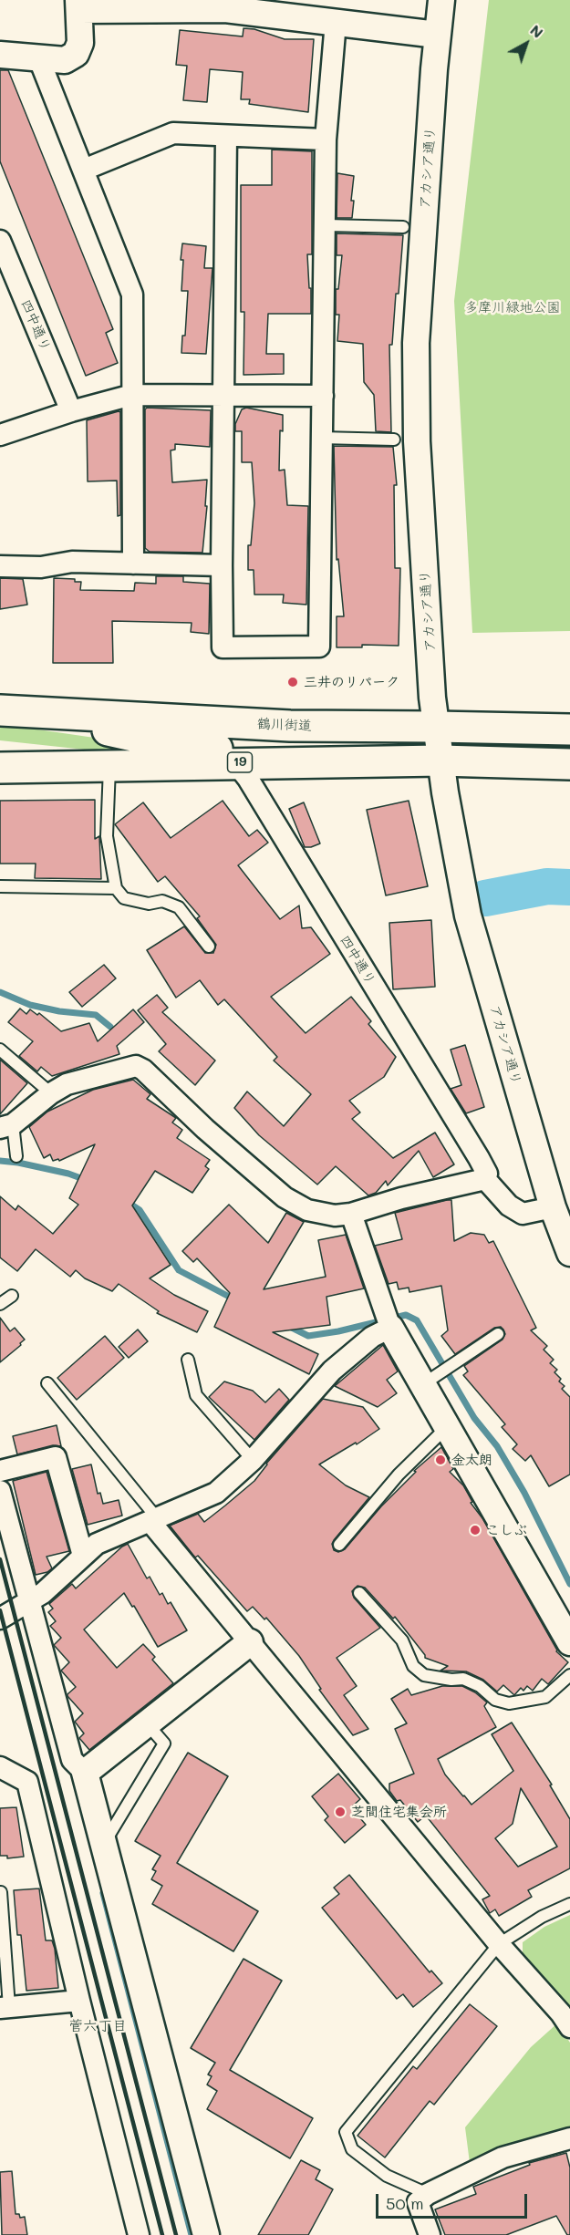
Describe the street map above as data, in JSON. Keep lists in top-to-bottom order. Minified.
{"streets":{"main road":["鶴川街道","19"],"street":["アカシア通り","四中通り"]},"crossings":[["アカシア通り","鶴川街道"],["アカシア通り","19"],["四中通り","19"],["鶴川街道","19"]],"districts":["菅六丁目"],"parks":["多摩川緑地公園"],"places":["三井のリパーク","金太朗","こしぶ","芝間住宅集会所"],"scale_bar":"50 m","north":"top right"}
